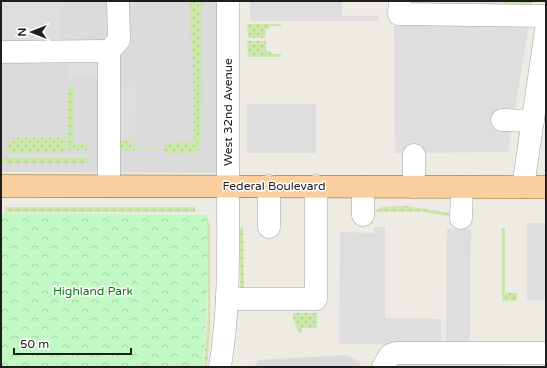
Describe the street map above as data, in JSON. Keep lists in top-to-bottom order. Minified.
{"streets":{"main road":["Federal Boulevard"],"street":["West 32nd Avenue"]},"crossings":[["West 32nd Avenue","Federal Boulevard"]],"parks":["Highland Park"],"scale_bar":"50 m","north":"left"}
